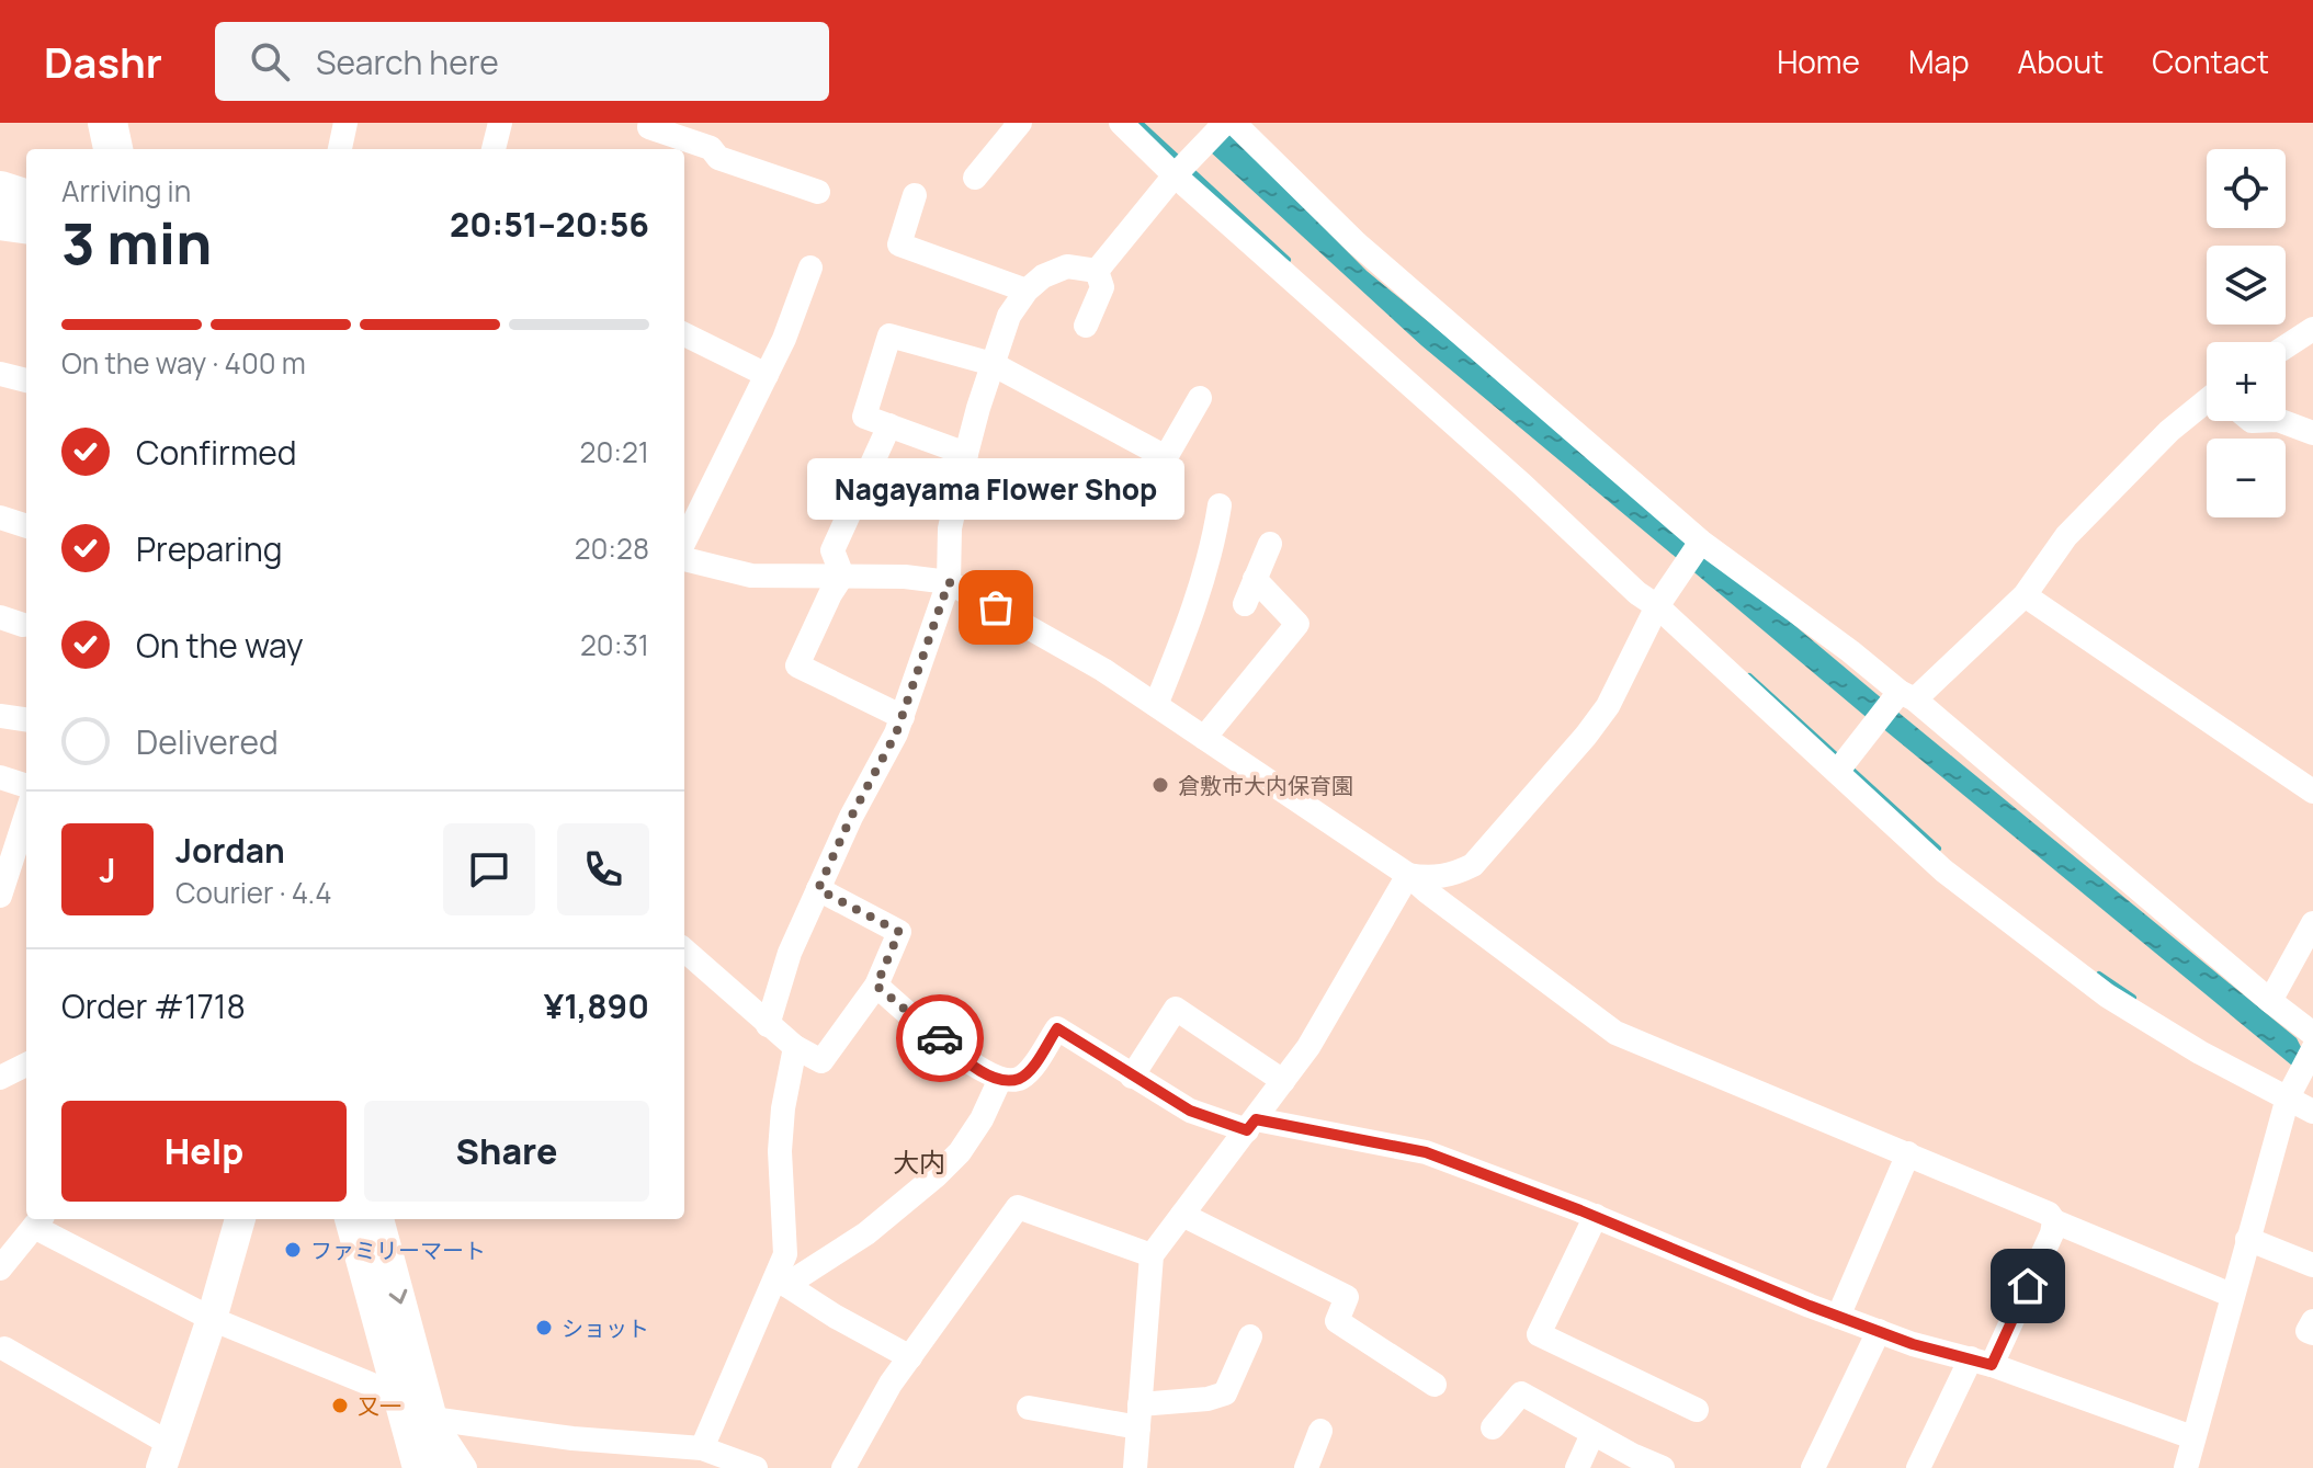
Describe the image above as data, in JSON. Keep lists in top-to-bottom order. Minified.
{"districts":["大内"],"places":["Nagayama Flower Shop","倉敷市大内保育園","ファミリーマート","ショット","又一"],"page":{"header":"Dashr","search":"Search here","nav":["Home","Map","About","Contact"],"map_buttons":["+","−"],"heading":["3 min","Arriving in","20:51–20:56"],"panel":["Jordan","Courier · 4.4","Order #1718","¥1,890"],"bar":"On the way · 400 m","list":[["Confirmed","20:21"],["Preparing","20:28"],["On the way","20:31"],"Delivered"],"bubble":"Nagayama Flower Shop","round":"J","buttons":["Help","Share"]}}
